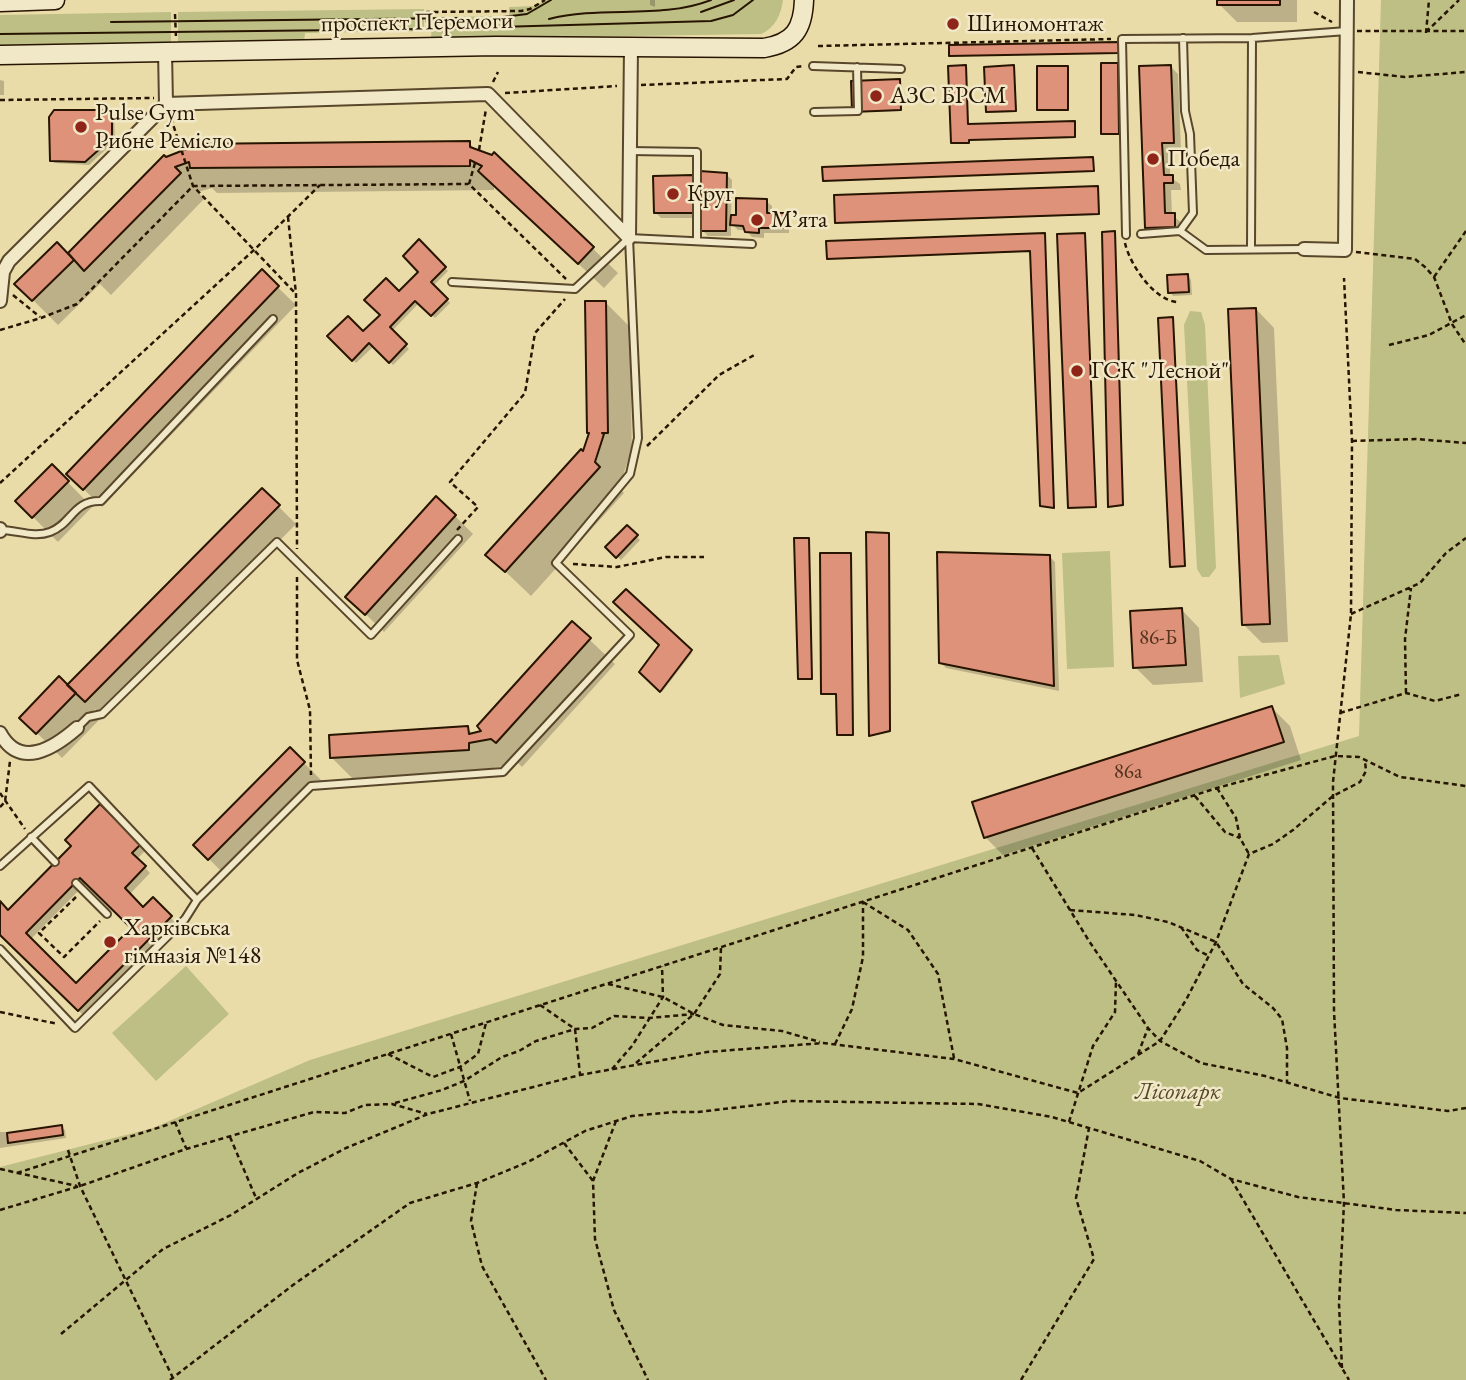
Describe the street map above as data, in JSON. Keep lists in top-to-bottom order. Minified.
{"streets":{"main road":["проспект Перемоги"]},"parks":["Лісопарк"],"places":["Шиномонтаж","АЗС БРСМ","Pulse Gym Рибне Ремісло","Победа","Круг","Мʼята","ГСК \"Лесной\"","Харківська гімназія №148"],"house_numbers":["86-Б","86а"]}
